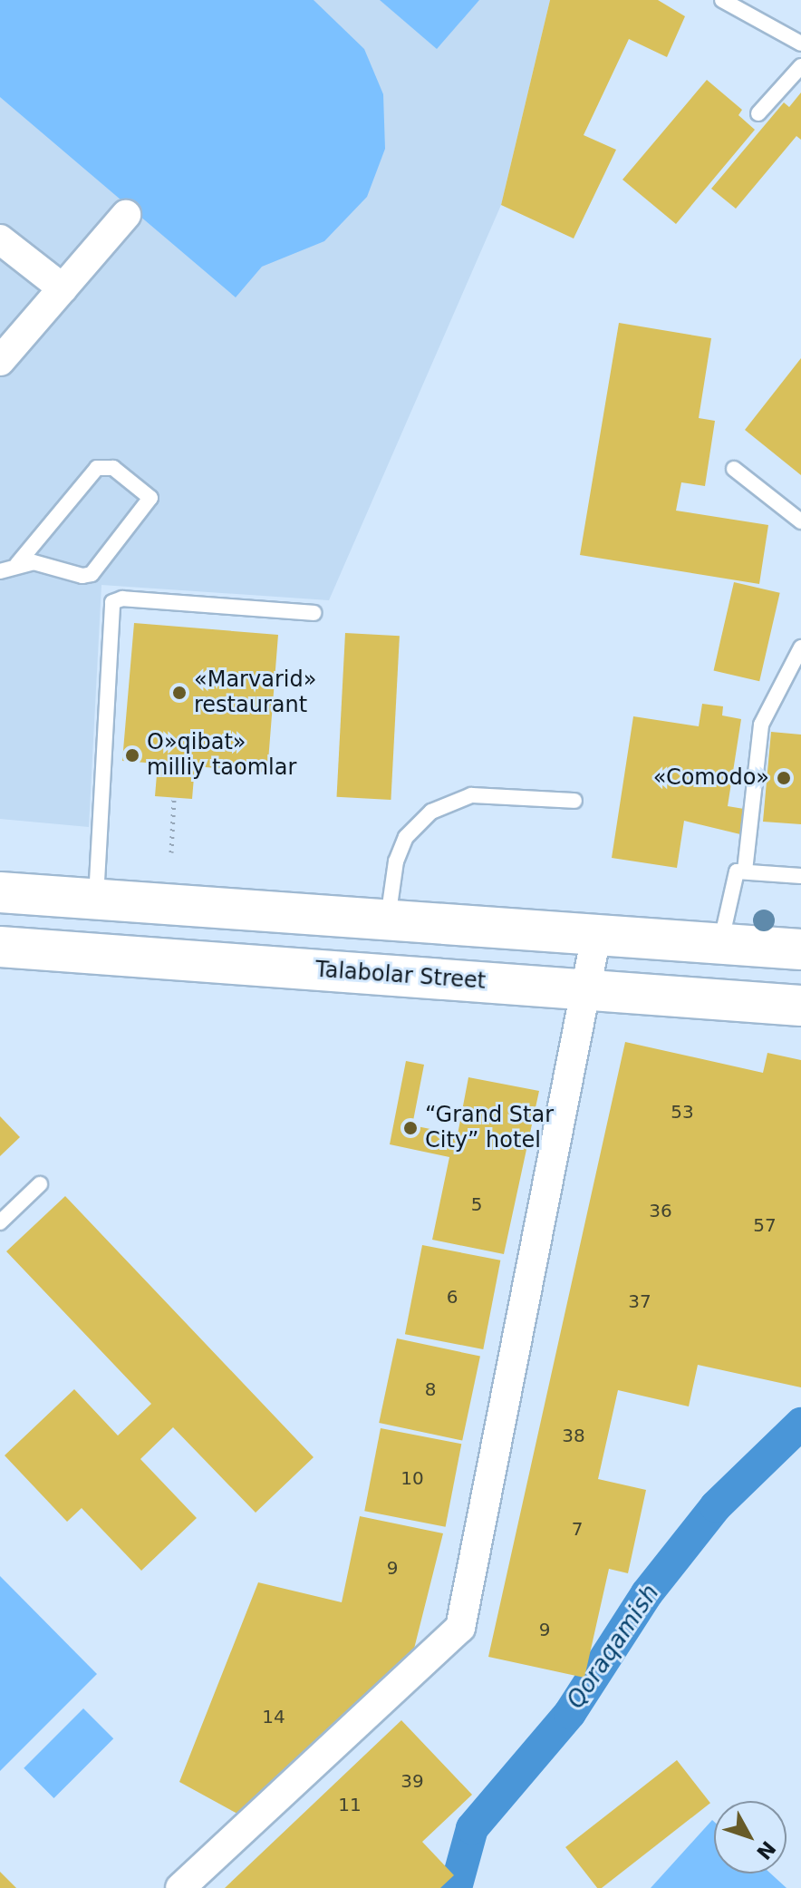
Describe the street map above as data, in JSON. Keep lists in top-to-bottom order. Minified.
{"streets":{"main road":["Talabolar Street"]},"water":["Qoraqamish"],"places":["«Marvarid» restaurant","O»qibat» milliy taomlar","«Comodo»","“Grand Star City” hotel"],"house_numbers":["53","5","36","57","6","37","8","38","10","7","9","9","14","39","11"],"north":"bottom right"}
